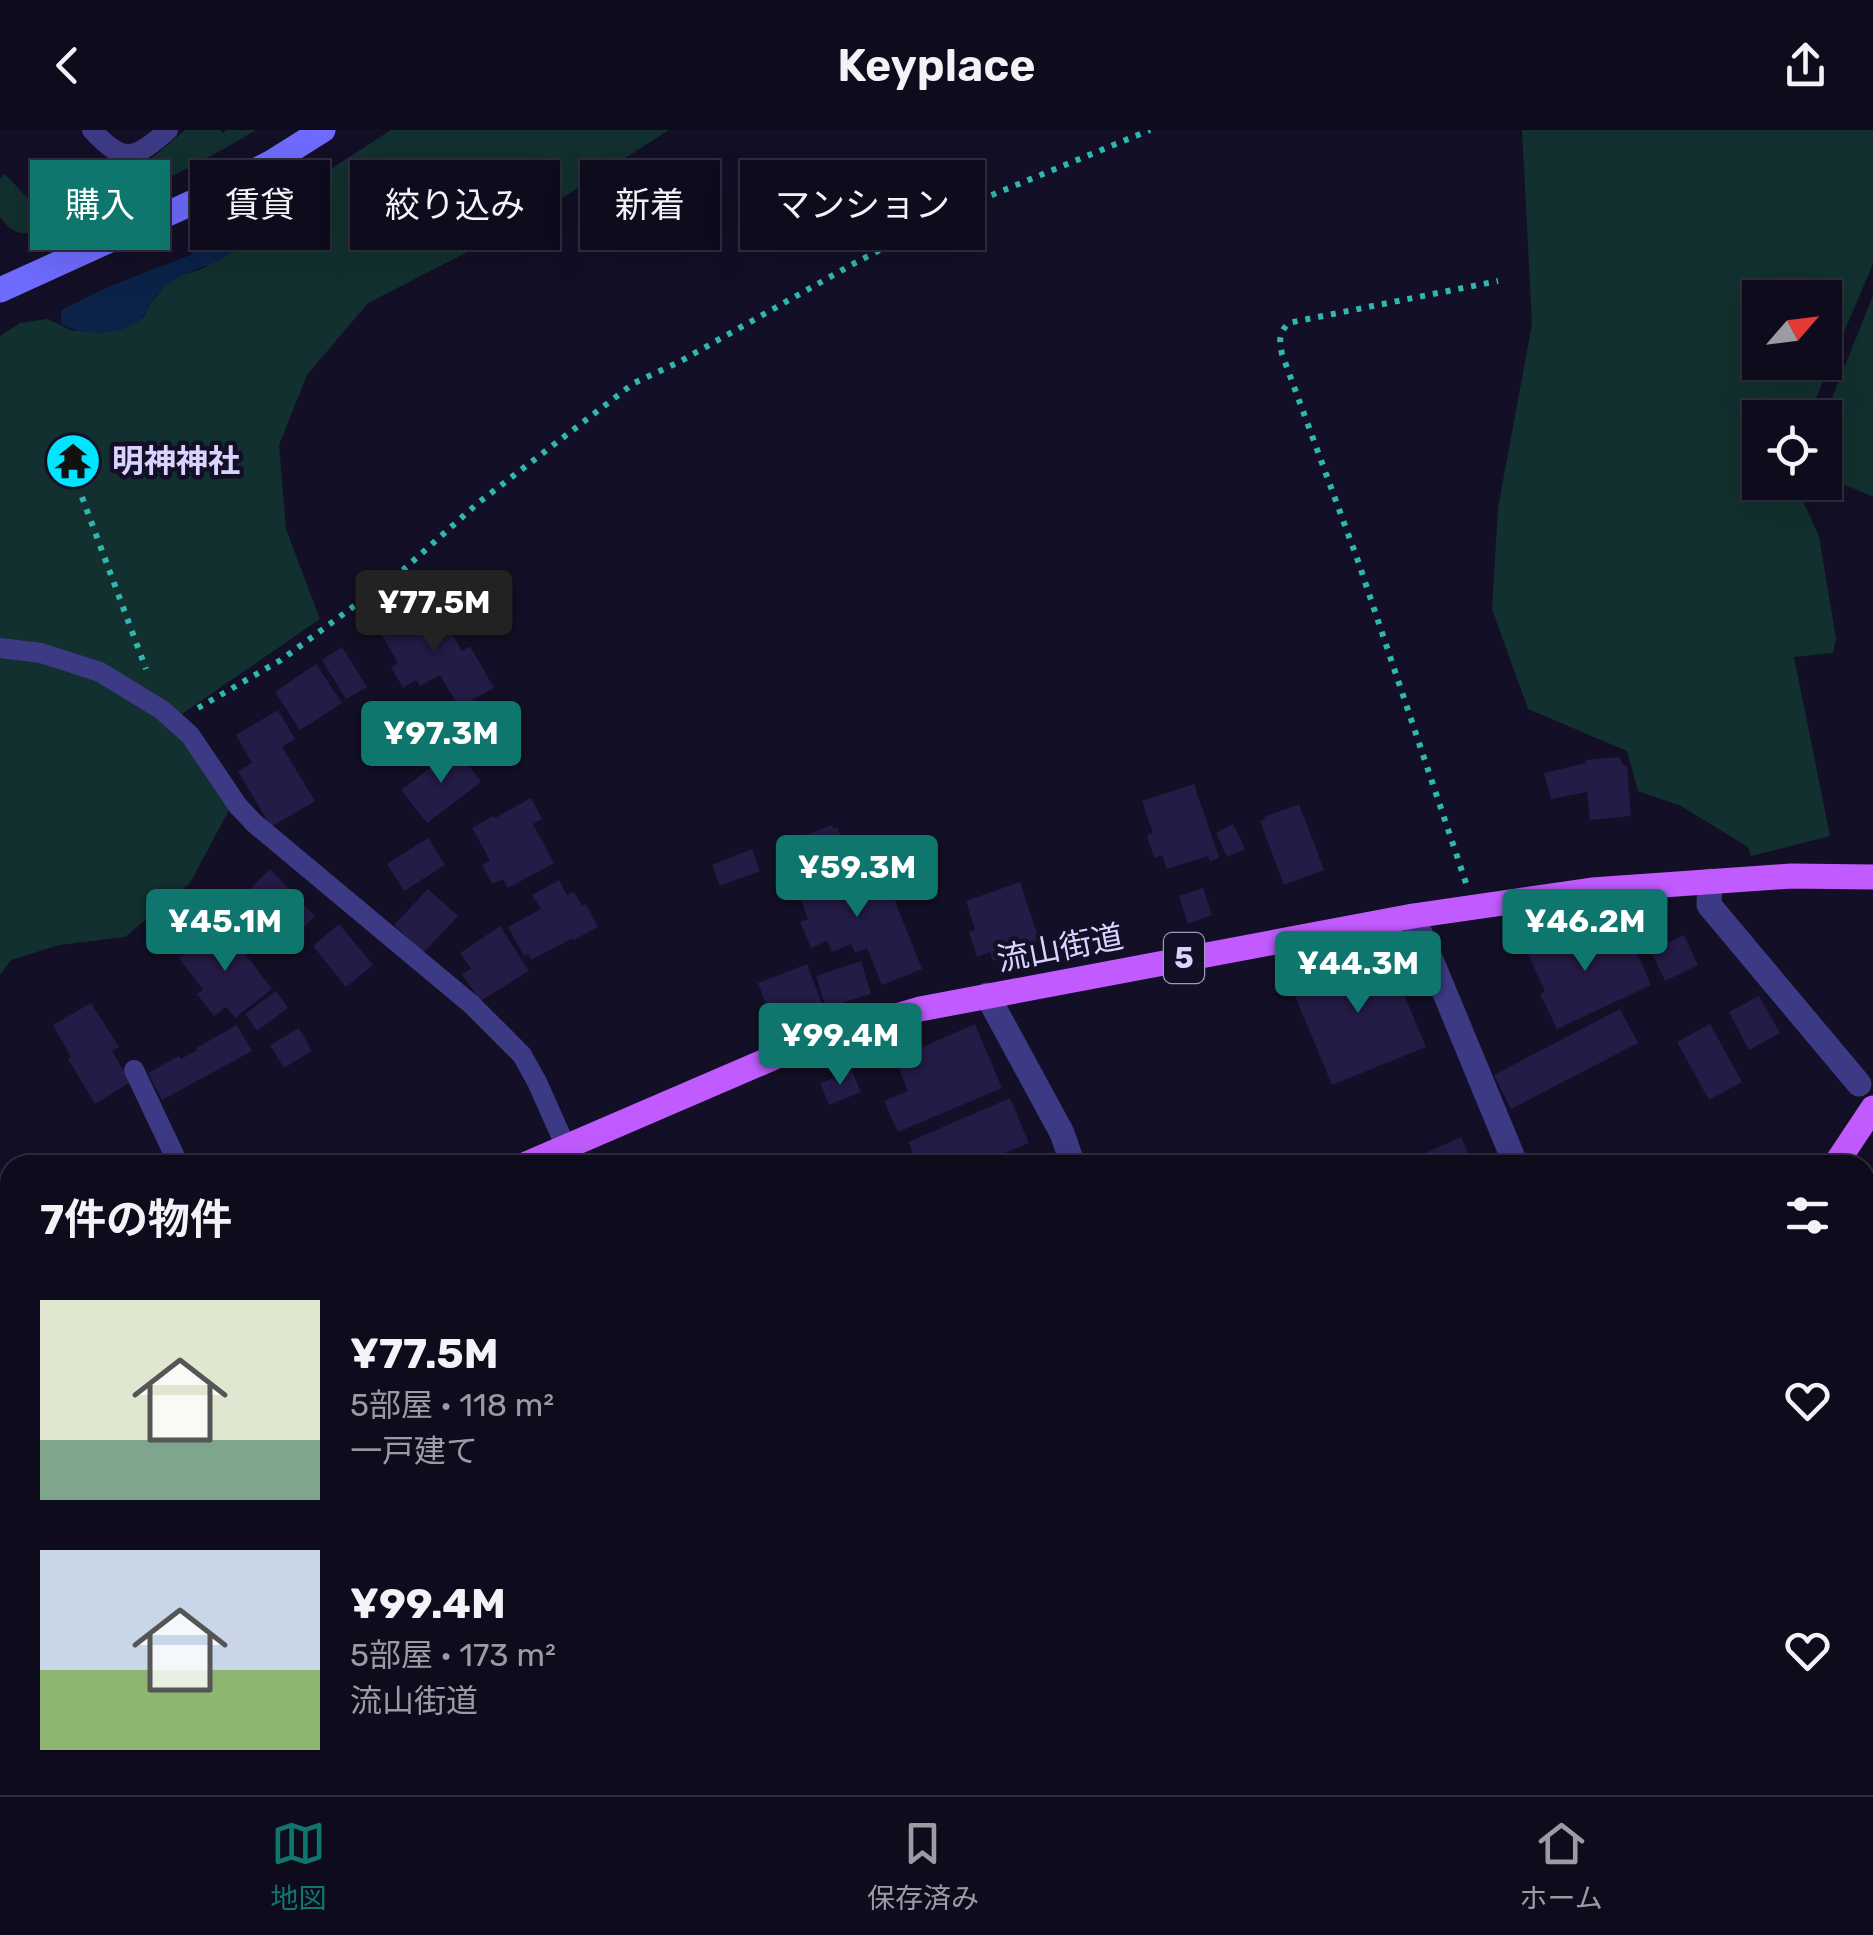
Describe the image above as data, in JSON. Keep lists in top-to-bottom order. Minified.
{"streets":{"main road":["流山街道","5"]},"places":{"temple":["明神神社"]},"north":"top right","page":{"header":"Keyplace","chip":["購入","賃貸","絞り込み","新着","マンション"],"price":["¥77.5M","¥97.3M","¥59.3M","¥45.1M","¥46.2M","¥44.3M","¥99.4M"],"heading":"7件の物件","list":[{"name":"¥77.5M","note":"5部屋 · 118 m² · 一戸建て"},{"name":"¥99.4M","note":"5部屋 · 173 m² · 流山街道"}],"tabs":["地図","保存済み","ホーム"]}}
